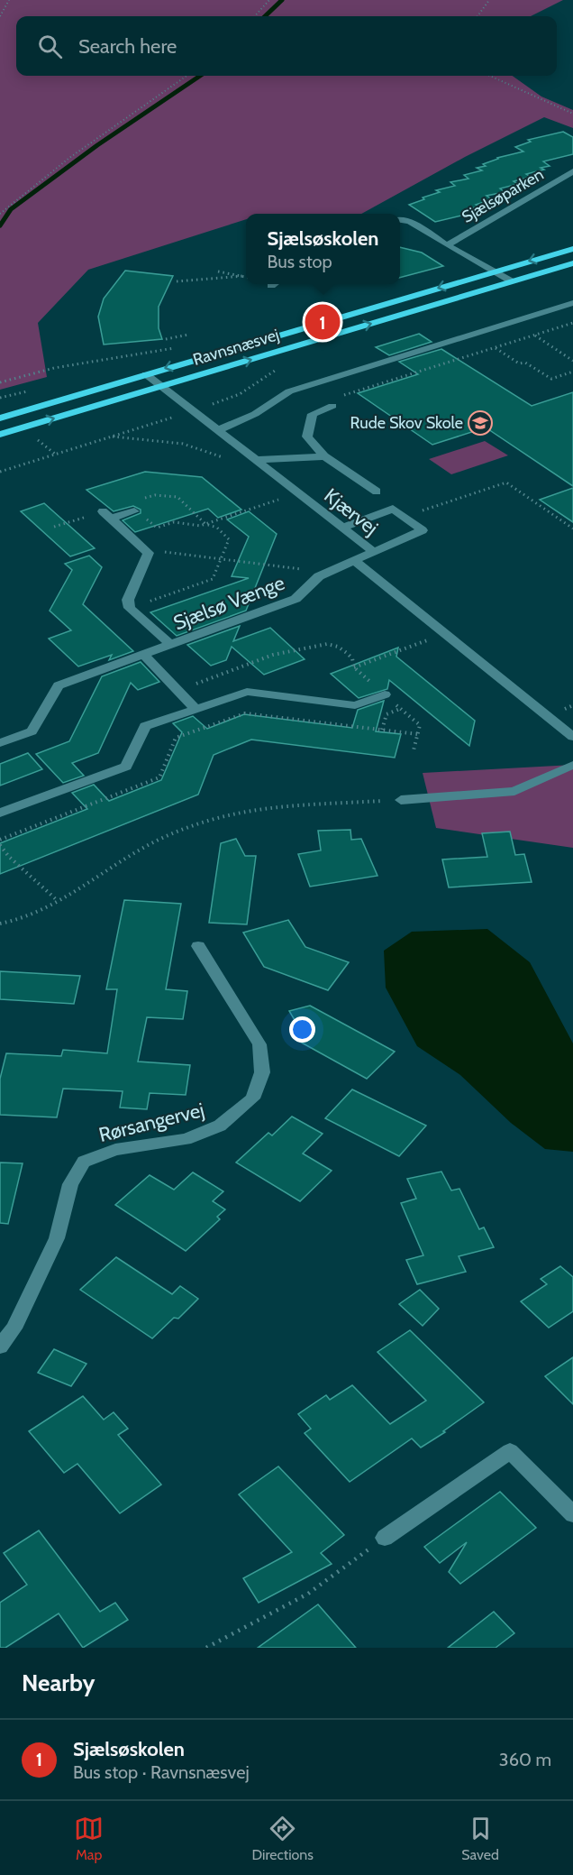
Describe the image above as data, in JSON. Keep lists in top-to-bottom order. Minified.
{"streets":{"main road":["Ravnsnæsvej"],"street":["Sjælsøparken","Kjærvej","Sjælsø Vænge","Rørsangervej"]},"crossings":[["Ravnsnæsvej","Kjærvej"],["Kjærvej","Sjælsø Vænge"]],"places":{"school or university":["Rude Skov Skole"]},"page":{"search":"Search here","popup":["Sjælsøskolen","Bus stop"],"pins":"1","heading":"Nearby","list":[{"mark":"1","name":"Sjælsøskolen","note":"Bus stop · Ravnsnæsvej","value":"360 m"}],"nav":["Map","Directions","Saved"]}}
